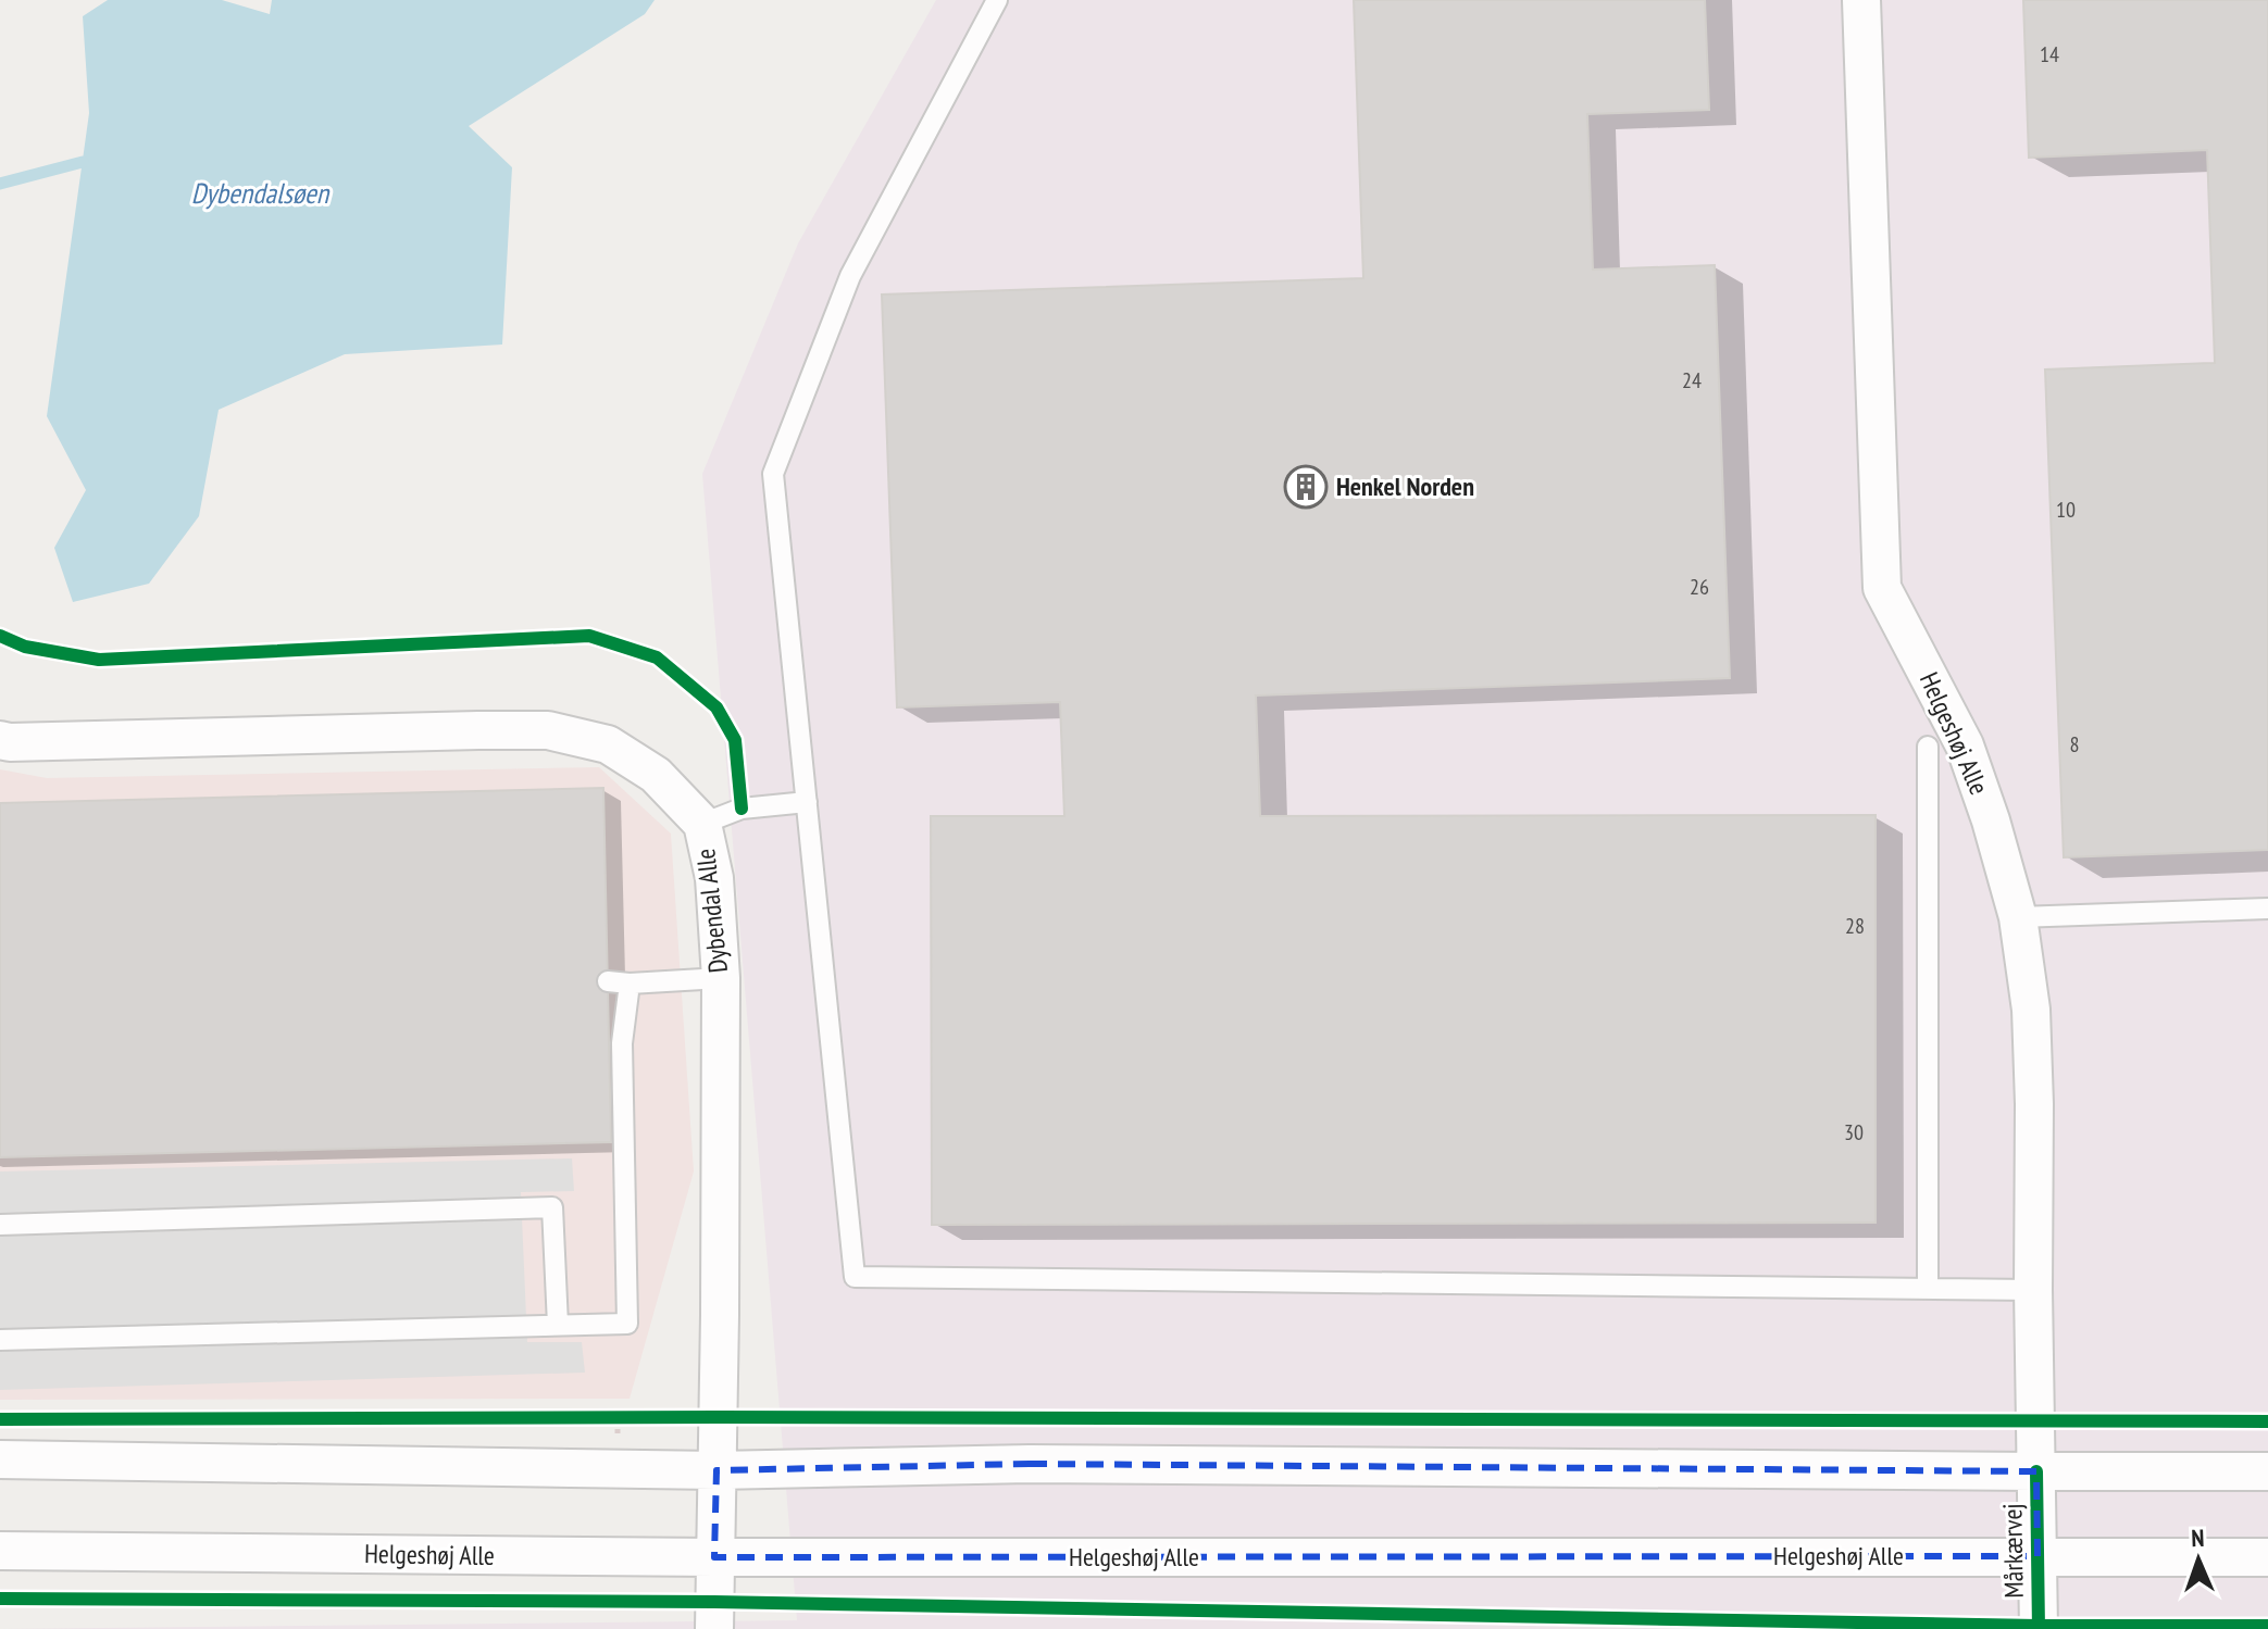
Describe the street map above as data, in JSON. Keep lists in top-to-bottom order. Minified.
{"streets":{"street":["Helgeshøj Alle","Dybendal Alle","Mårkærvej"]},"crossings":[["Helgeshøj Alle","Mårkærvej"]],"water":["Dybendalsøen"],"places":{"building":["Henkel Norden"]},"house_numbers":["14","24","10","26","8","28","30"],"north":"top"}
